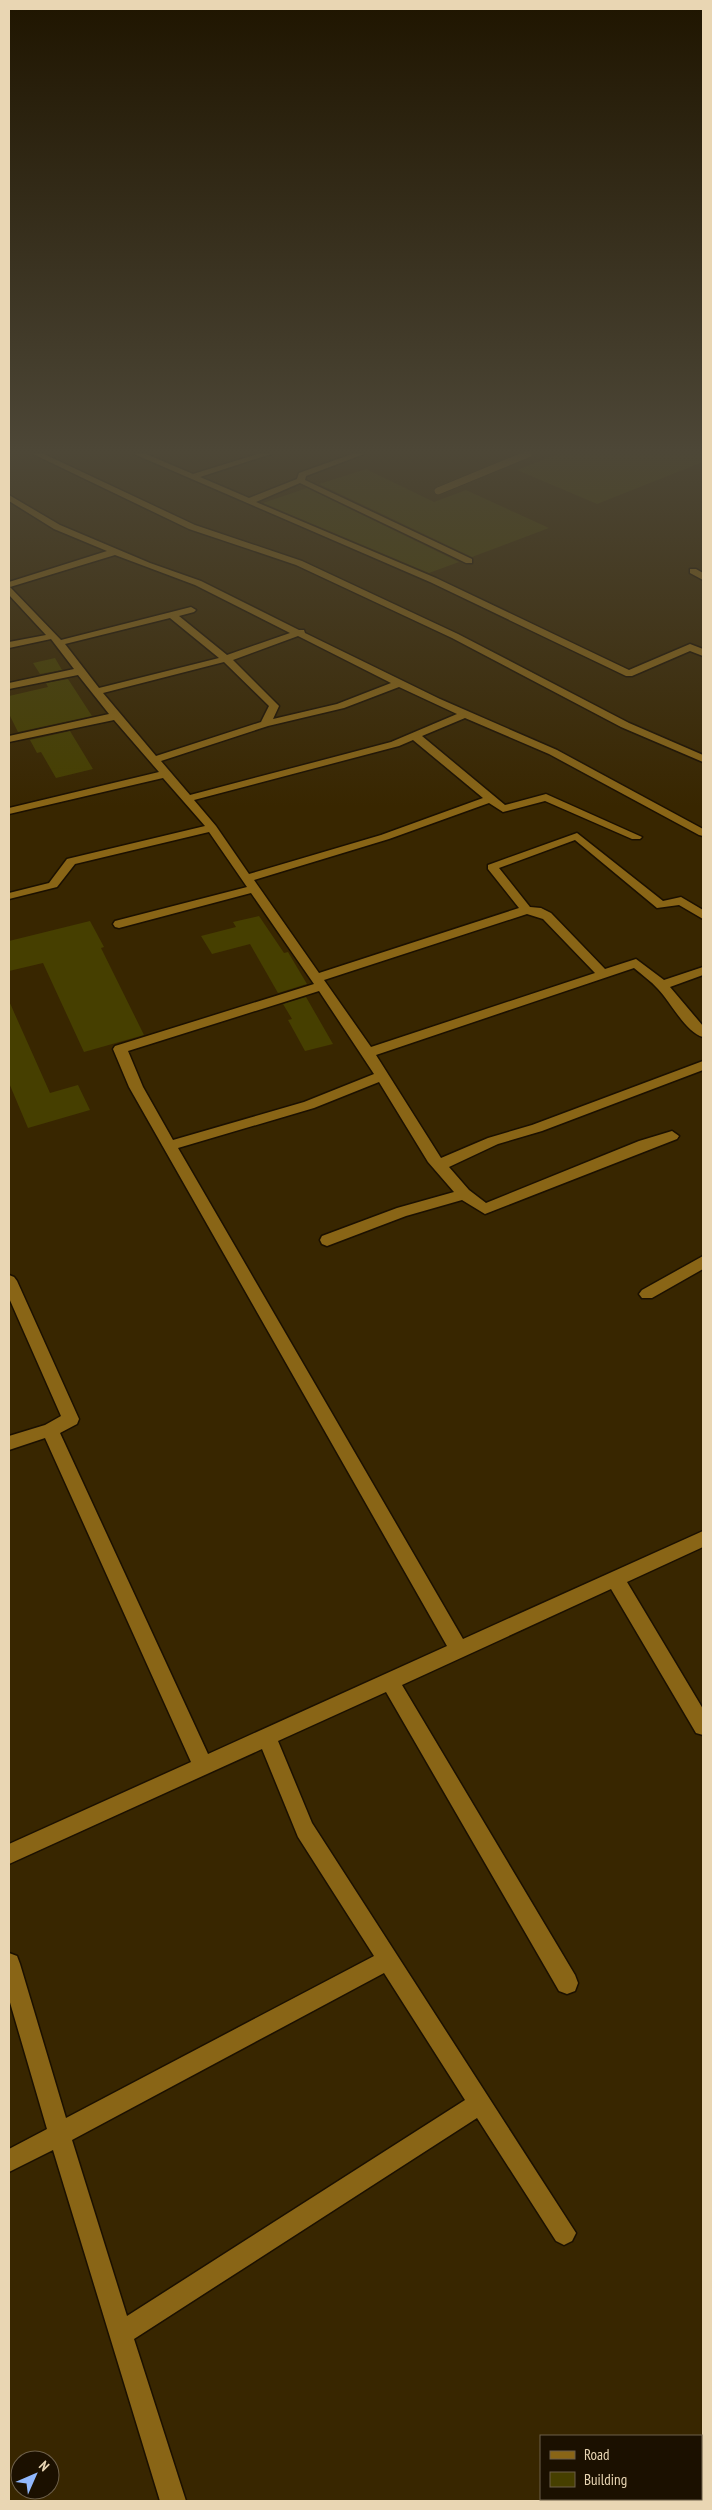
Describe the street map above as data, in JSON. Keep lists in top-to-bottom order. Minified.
{"legend":["Road","Building"],"north":"top right"}
